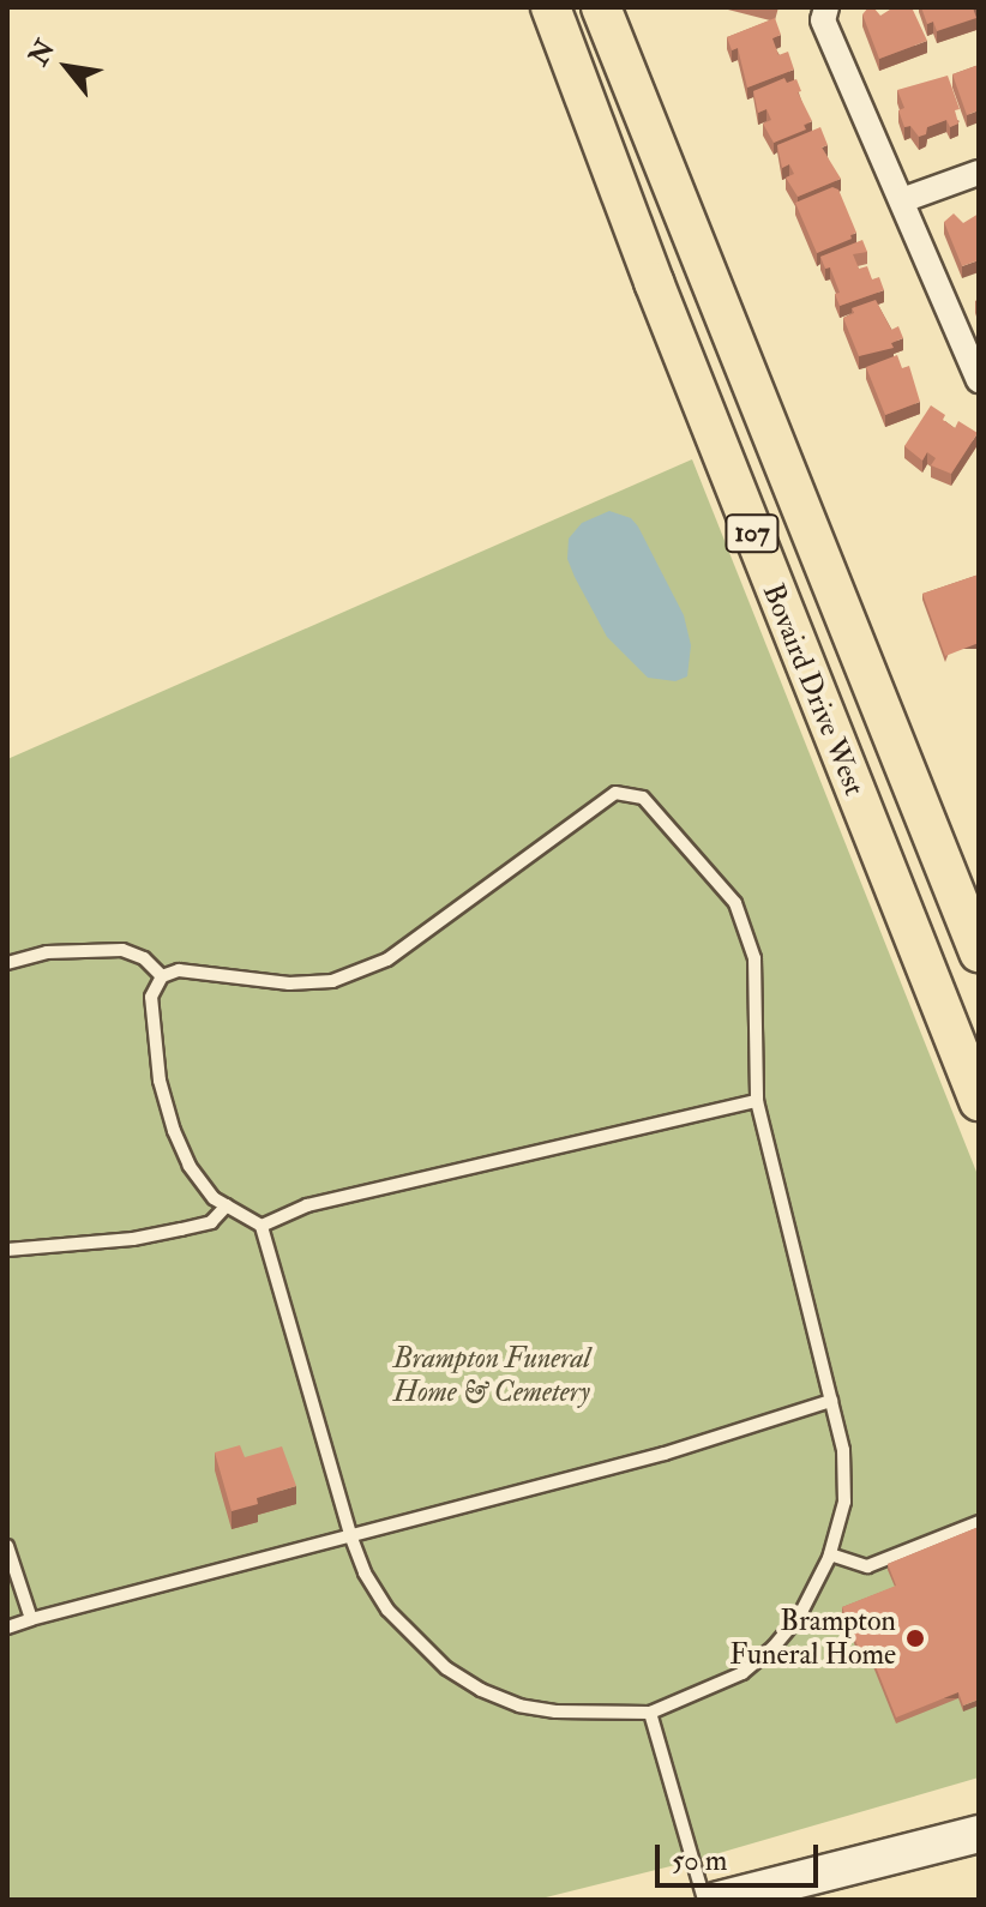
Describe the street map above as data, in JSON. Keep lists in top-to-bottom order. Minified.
{"streets":{"main road":["107","Bovaird Drive West"]},"parks":["Brampton Funeral Home & Cemetery"],"places":["Brampton Funeral Home"],"scale_bar":"50 m","north":"top left"}
